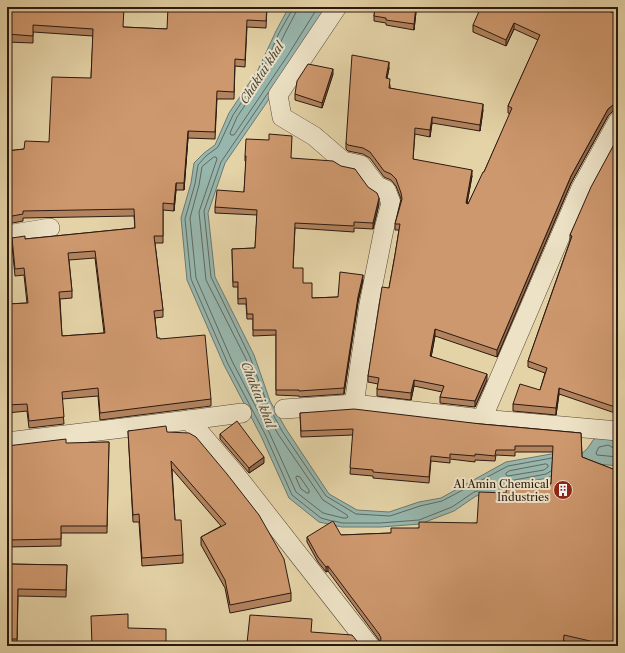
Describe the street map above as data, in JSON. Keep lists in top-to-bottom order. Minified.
{"water":["Chaktai khal"],"places":{"building":["Al Amin Chemical Industries"]}}
